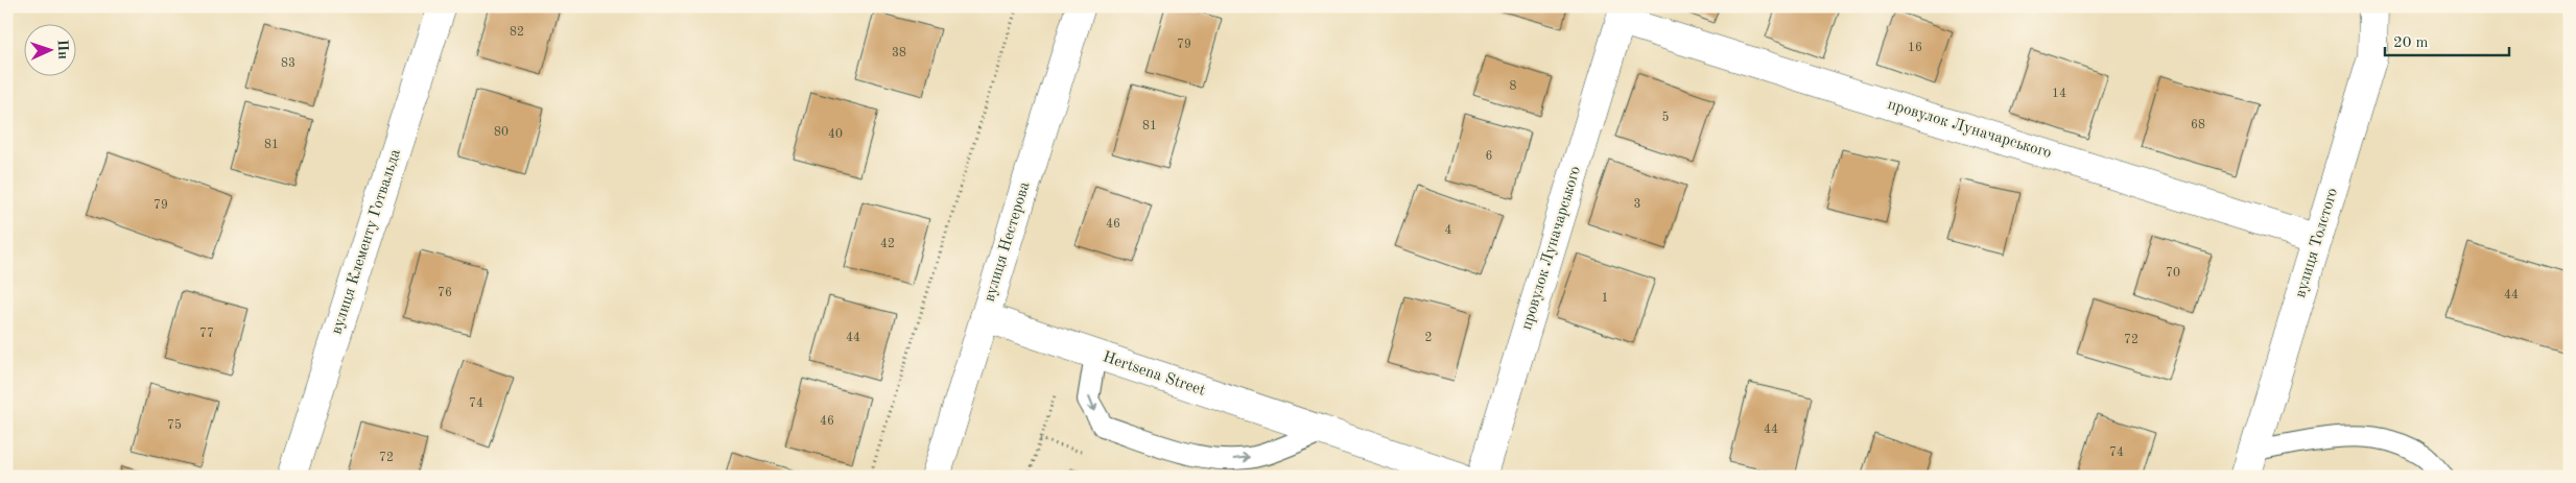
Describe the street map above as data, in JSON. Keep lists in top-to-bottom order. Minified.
{"streets":{"street":["провулок Луначарського","вулиця Клементу Готвальда","вулиця Нестерова","вулиця Толстого","Hertsena Street"]},"crossings":[["провулок Луначарського","вулиця Толстого"],["вулиця Нестерова","Hertsena Street"]],"house_numbers":["82","79","16","38","83","8","14","5","68","81","80","40","81","6","3","79","46","4","42","70","76","44","1","77","44","2","72","74","46","75","44","74","72"],"scale_bar":"20 m","north":"right"}
